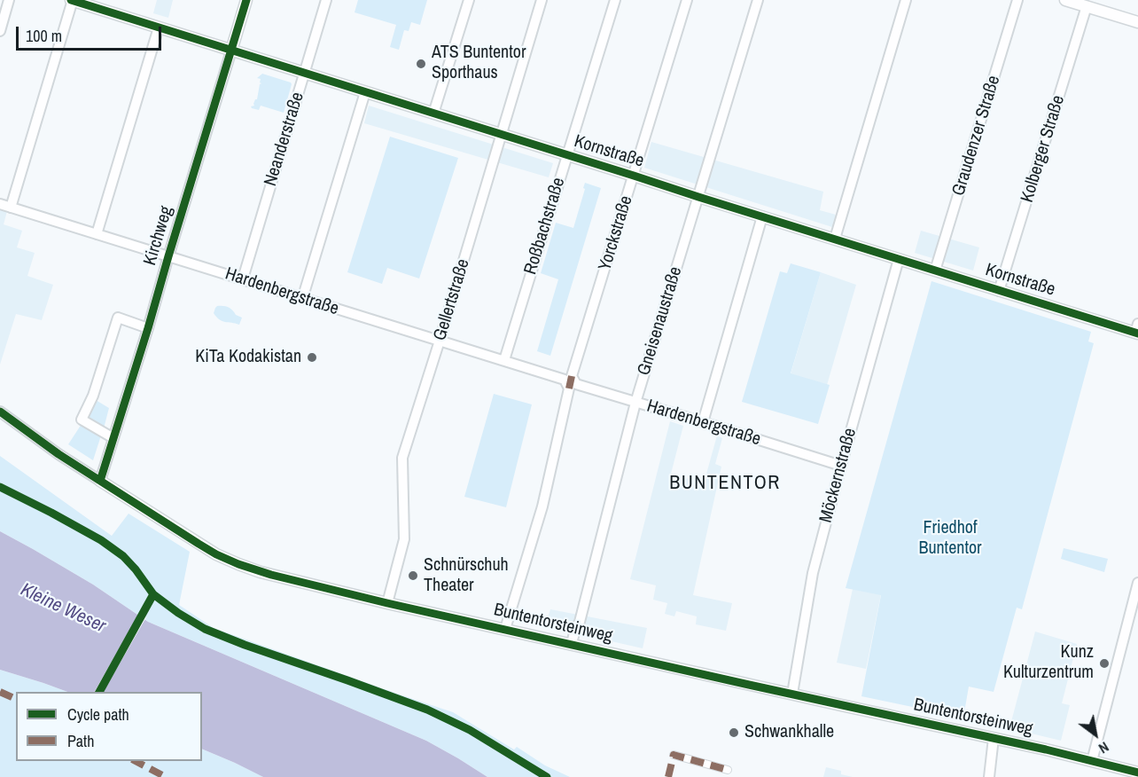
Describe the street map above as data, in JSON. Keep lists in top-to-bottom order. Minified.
{"streets":{"street":["Graudenzer Straße","Neanderstraße","Kolberger Straße","Kornstraße","Roßbachstraße","Yorckstraße","Kirchweg","Hardenbergstraße","Gellertstraße","Gneisenaustraße","Möckernstraße","Buntentorsteinweg"]},"crossings":[["Graudenzer Straße","Kornstraße"],["Neanderstraße","Kornstraße"],["Neanderstraße","Hardenbergstraße"],["Kolberger Straße","Kornstraße"],["Kornstraße","Roßbachstraße"],["Kornstraße","Yorckstraße"],["Kornstraße","Kirchweg"],["Kornstraße","Gellertstraße"],["Kornstraße","Gneisenaustraße"],["Kornstraße","Möckernstraße"],["Roßbachstraße","Hardenbergstraße"],["Yorckstraße","Hardenbergstraße"],["Yorckstraße","Buntentorsteinweg"],["Kirchweg","Hardenbergstraße"],["Kirchweg","Buntentorsteinweg"],["Hardenbergstraße","Gellertstraße"],["Hardenbergstraße","Gneisenaustraße"],["Hardenbergstraße","Möckernstraße"],["Gellertstraße","Buntentorsteinweg"],["Gneisenaustraße","Buntentorsteinweg"],["Möckernstraße","Buntentorsteinweg"]],"districts":["BUNTENTOR"],"water":["Kleine Weser"],"parks":["Friedhof Buntentor"],"places":["ATS Buntentor Sporthaus","KiTa Kodakistan","Schnürschuh Theater","Kunz Kulturzentrum","Schwankhalle"],"legend":["Cycle path","Path"],"scale_bar":"100 m","north":"bottom right"}
